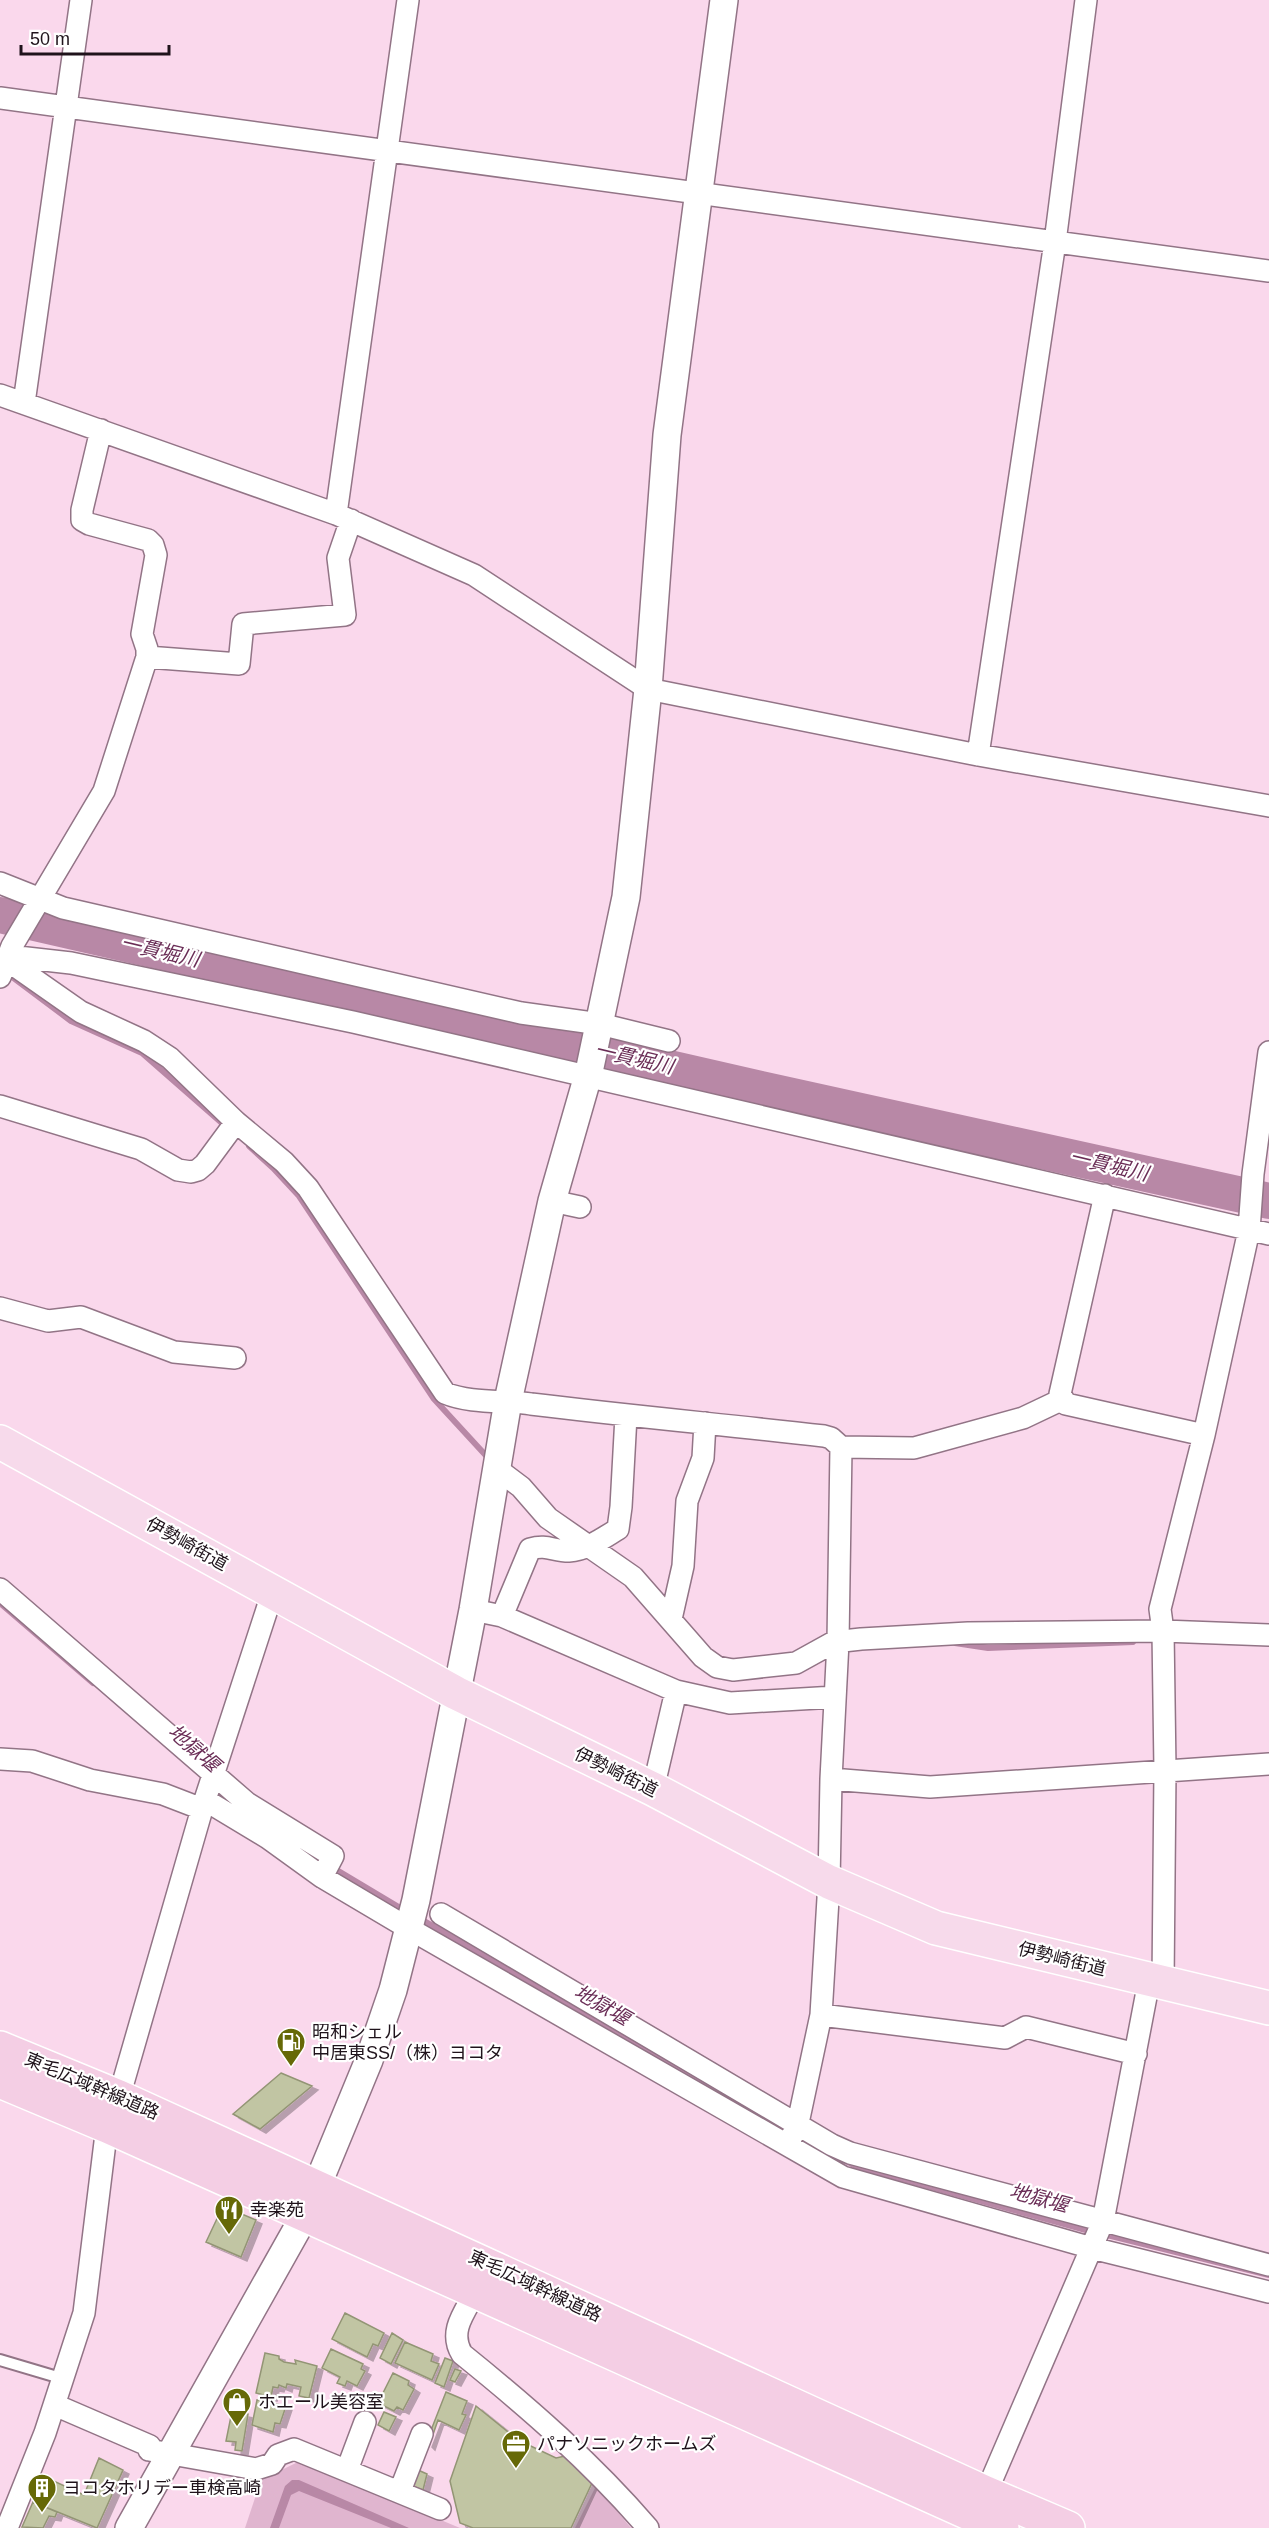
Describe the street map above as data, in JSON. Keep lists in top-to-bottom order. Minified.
{"streets":{"highway":["東毛広域幹線道路"],"main road":["伊勢崎街道"]},"water":["一貫堀川","地獄堰"],"places":{"fuel station":["昭和シェル 中居東SS/（株）ヨコタ"],"restaurant":["幸楽苑"],"shop":["ホエール美容室"],"office":["パナソニックホームズ"],"building":["ヨコタホリデー車検高崎"]},"scale_bar":"50 m"}
